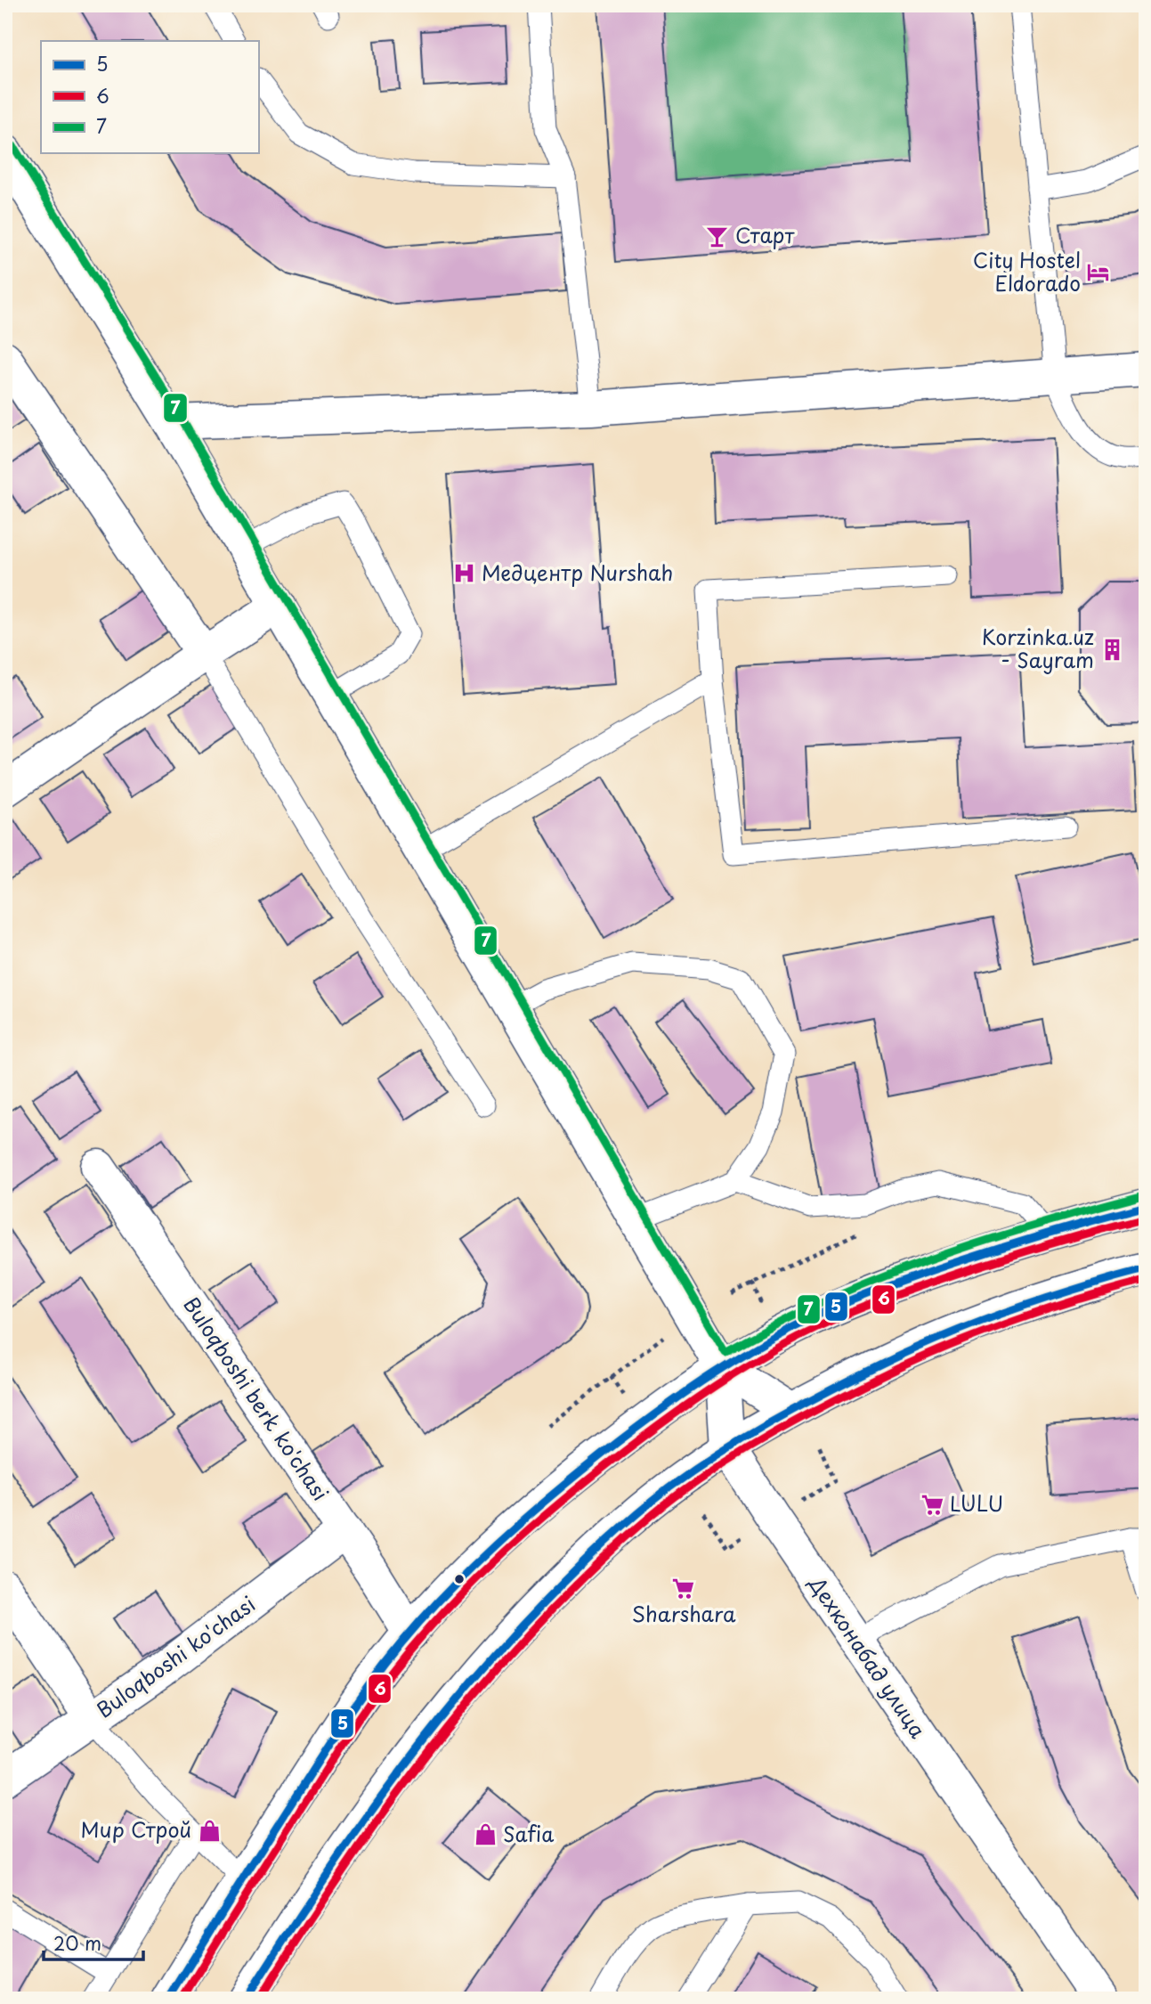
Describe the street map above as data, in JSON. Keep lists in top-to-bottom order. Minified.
{"streets":{"main road":["Buloqboshi berk ko'chasi","Buloqboshi ko'chasi","Дехконабад улица"]},"crossings":[["Buloqboshi berk ko'chasi","Buloqboshi ko'chasi"]],"places":{"bar":["Старт"],"hotel":["City Hostel Eldorado"],"hospital":["Медцентр Nurshah"],"building":["Korzinka.uz - Sayram"],"supermarket":["LULU","Sharshara"],"shop":["Мир Строй","Safia"]},"lines":["transit line 7","transit line 5","transit line 6"],"legend":["5","6","7"],"scale_bar":"20 m"}
